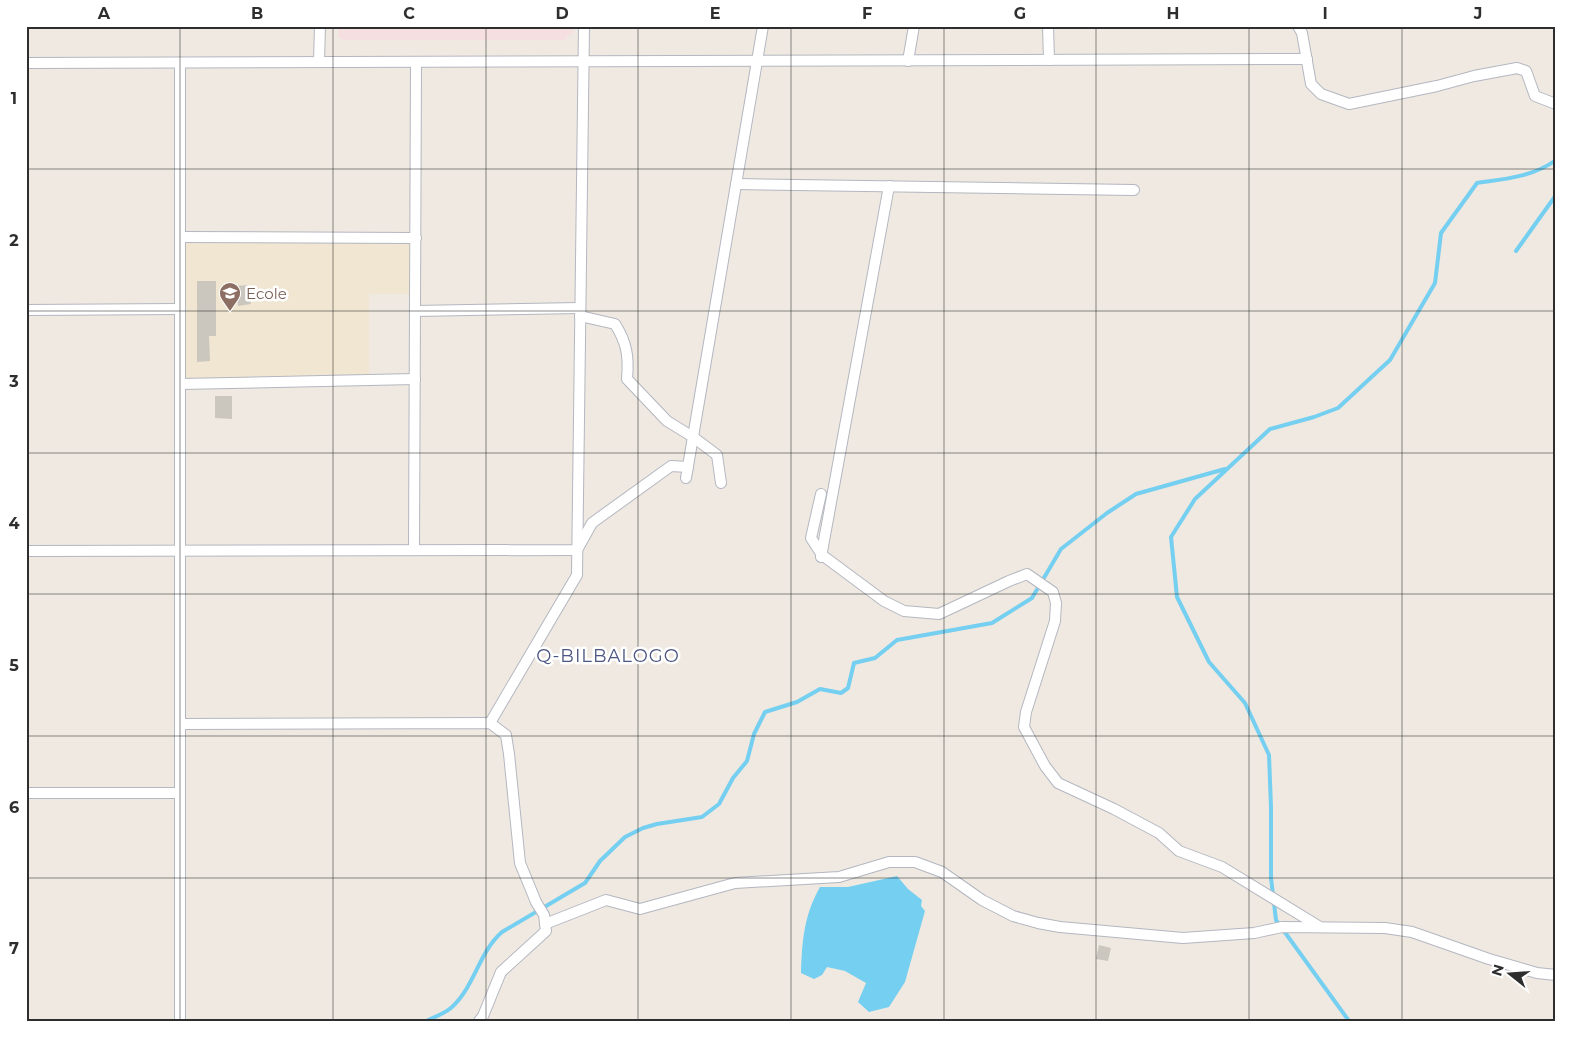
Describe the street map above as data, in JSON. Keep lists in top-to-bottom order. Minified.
{"districts":["Q-BILBALOGO"],"places":{"school or university":["Ecole"]},"north":"left","grid":{"columns":["A","B","C","D","E","F","G","H","I","J"],"rows":["1","2","3","4","5","6","7"]}}
